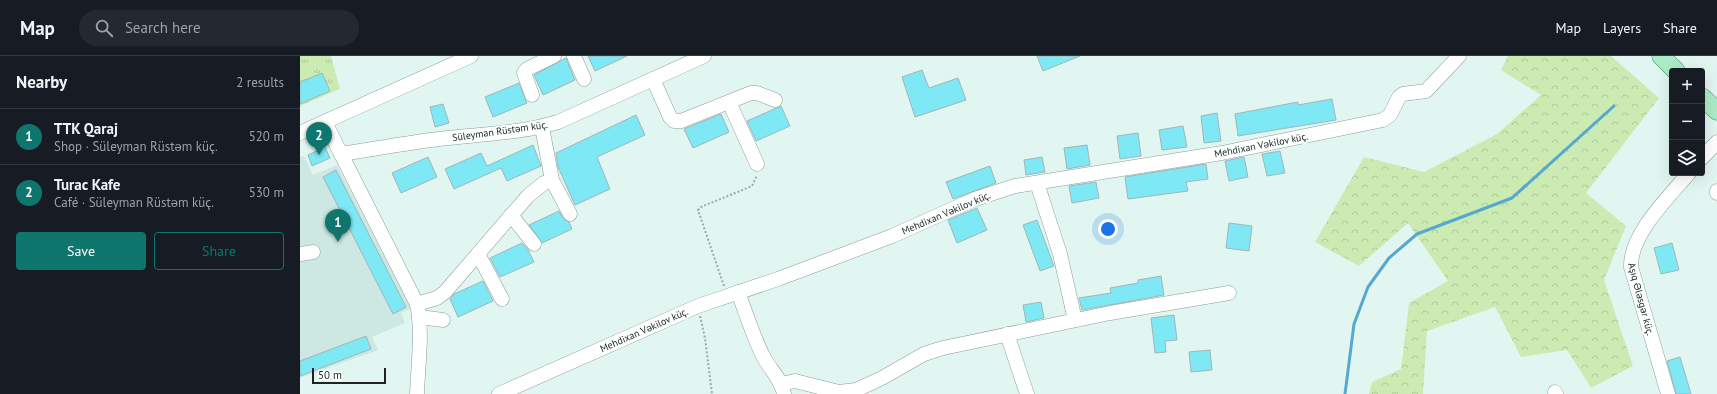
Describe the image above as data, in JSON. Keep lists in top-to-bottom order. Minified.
{"streets":{"street":["Süleyman Rüstəm küç.","Mehdixan Vəkilov küç.","Aşıq Ələsgər küç."]},"scale_bar":"50 m","page":{"header":"Map","search":"Search here","nav":["Map","Layers","Share"],"heading":["Nearby","2 results"],"map_buttons":["+","−"],"list":[{"mark":"1","name":"TTK Qaraj","note":"Shop · Süleyman Rüstəm küç.","value":"520 m"},{"mark":"2","name":"Turac Kafe","note":"Café · Süleyman Rüstəm küç.","value":"530 m"}],"pins":["2","1"],"buttons":["Save","Share"],"scale":"50 m"}}
